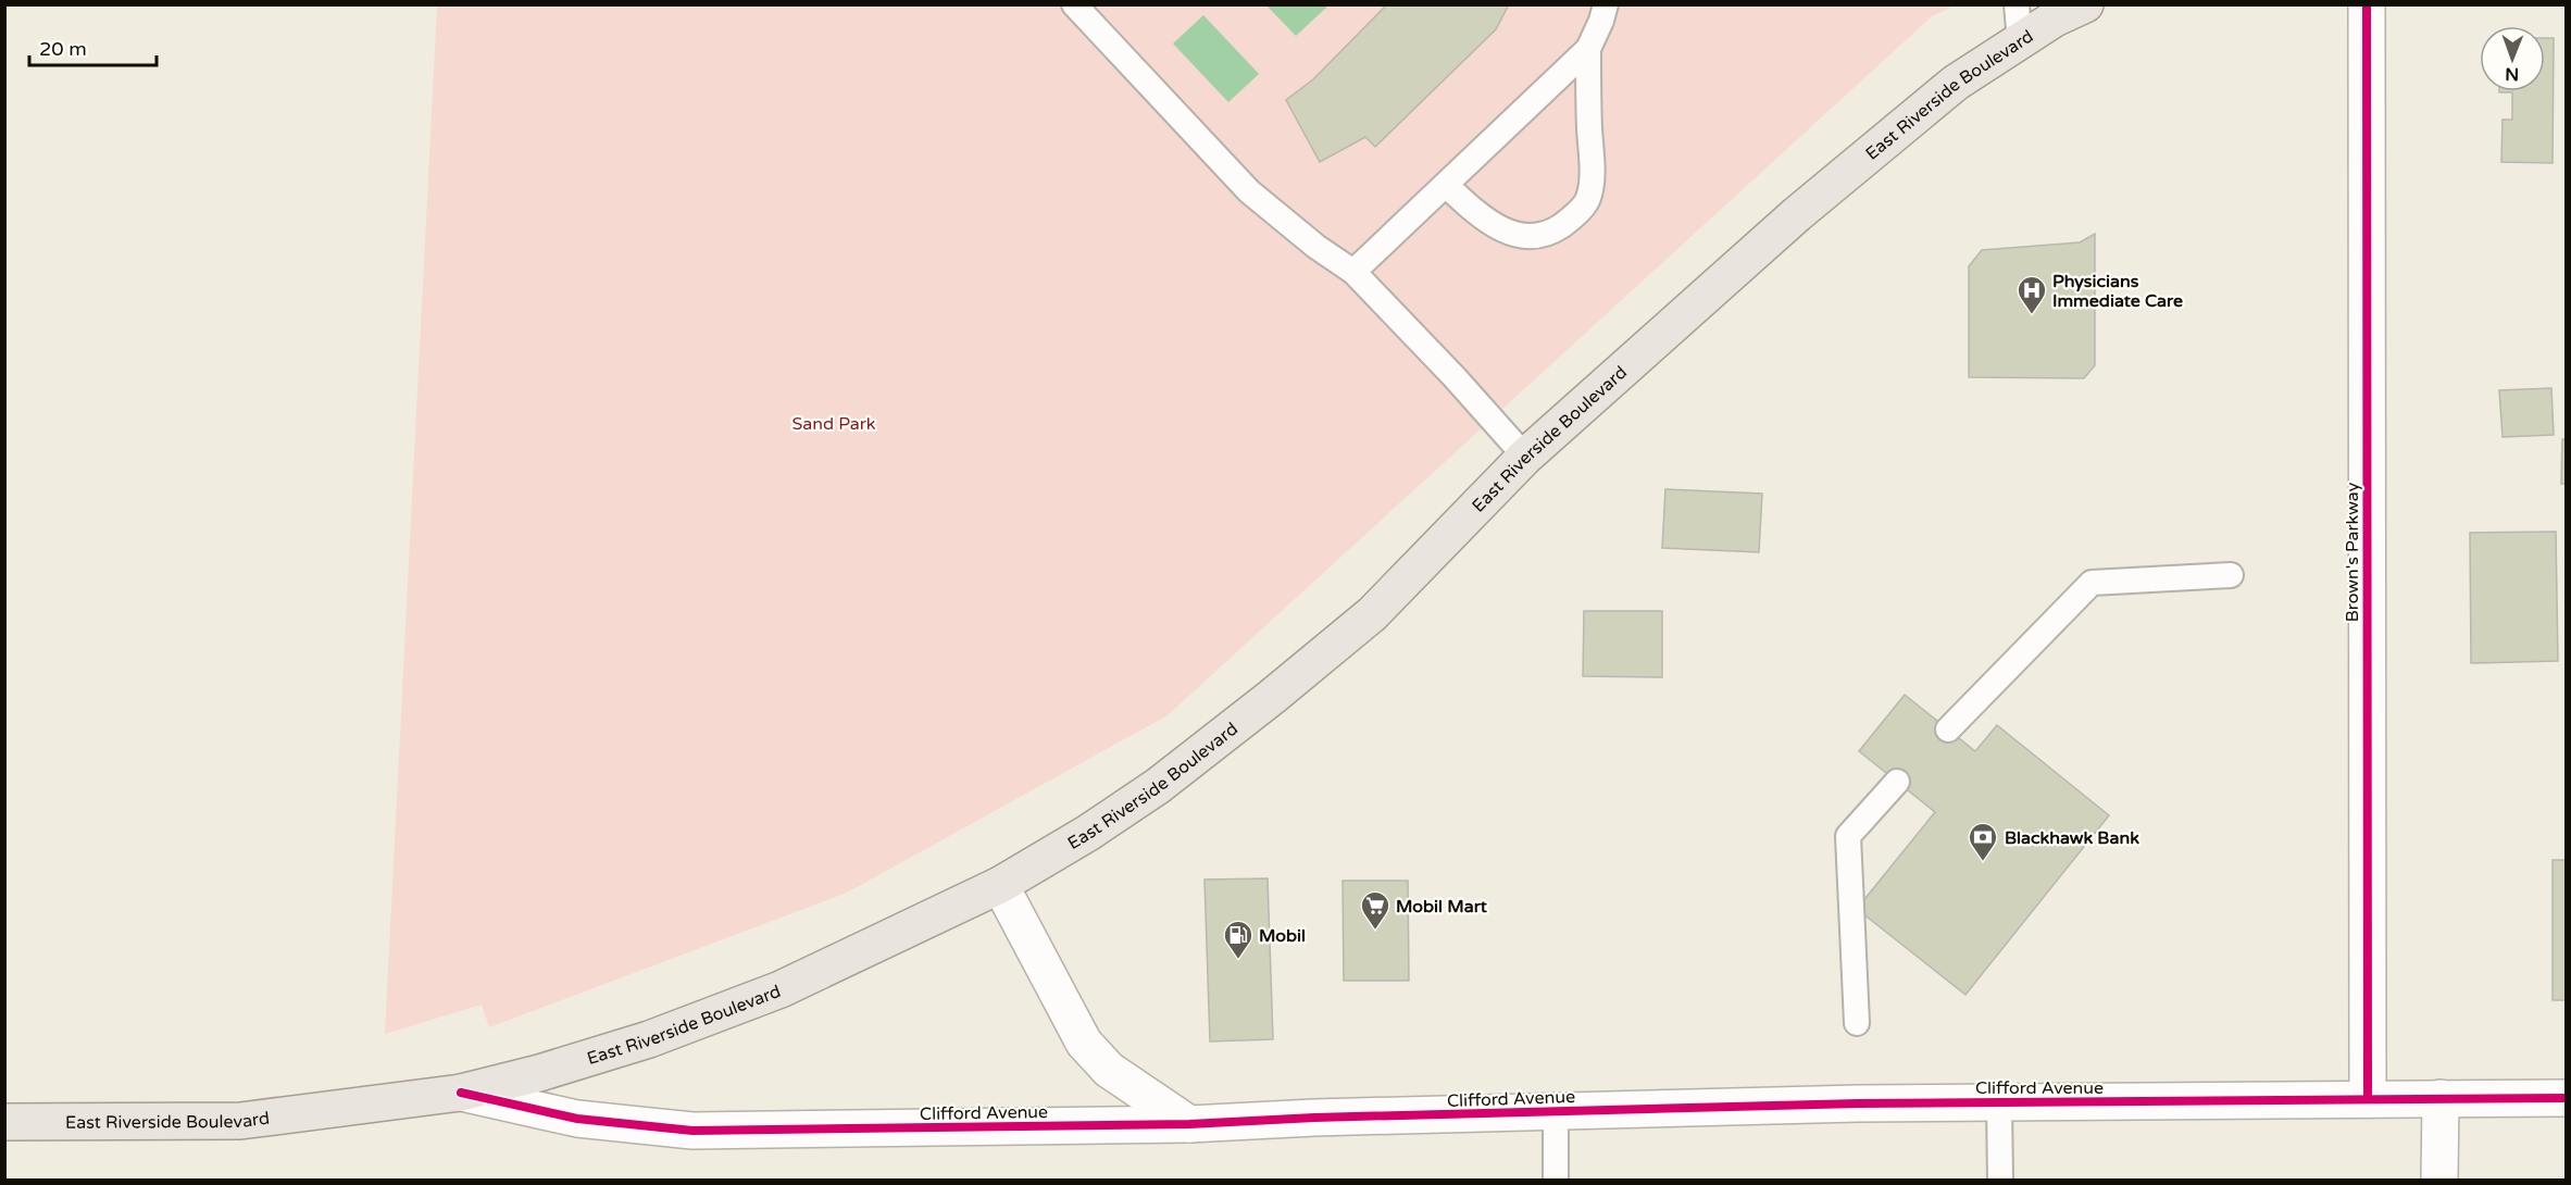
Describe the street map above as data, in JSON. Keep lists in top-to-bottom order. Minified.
{"streets":{"main road":["East Riverside Boulevard"],"street":["Brown's Parkway","Clifford Avenue"]},"crossings":[["East Riverside Boulevard","Clifford Avenue"],["Brown's Parkway","Clifford Avenue"]],"parks":["Sand Park"],"places":{"hospital":["Physicians Immediate Care"],"bank":["Blackhawk Bank"],"supermarket":["Mobil Mart"],"fuel station":["Mobil"]},"scale_bar":"20 m","north":"bottom"}
